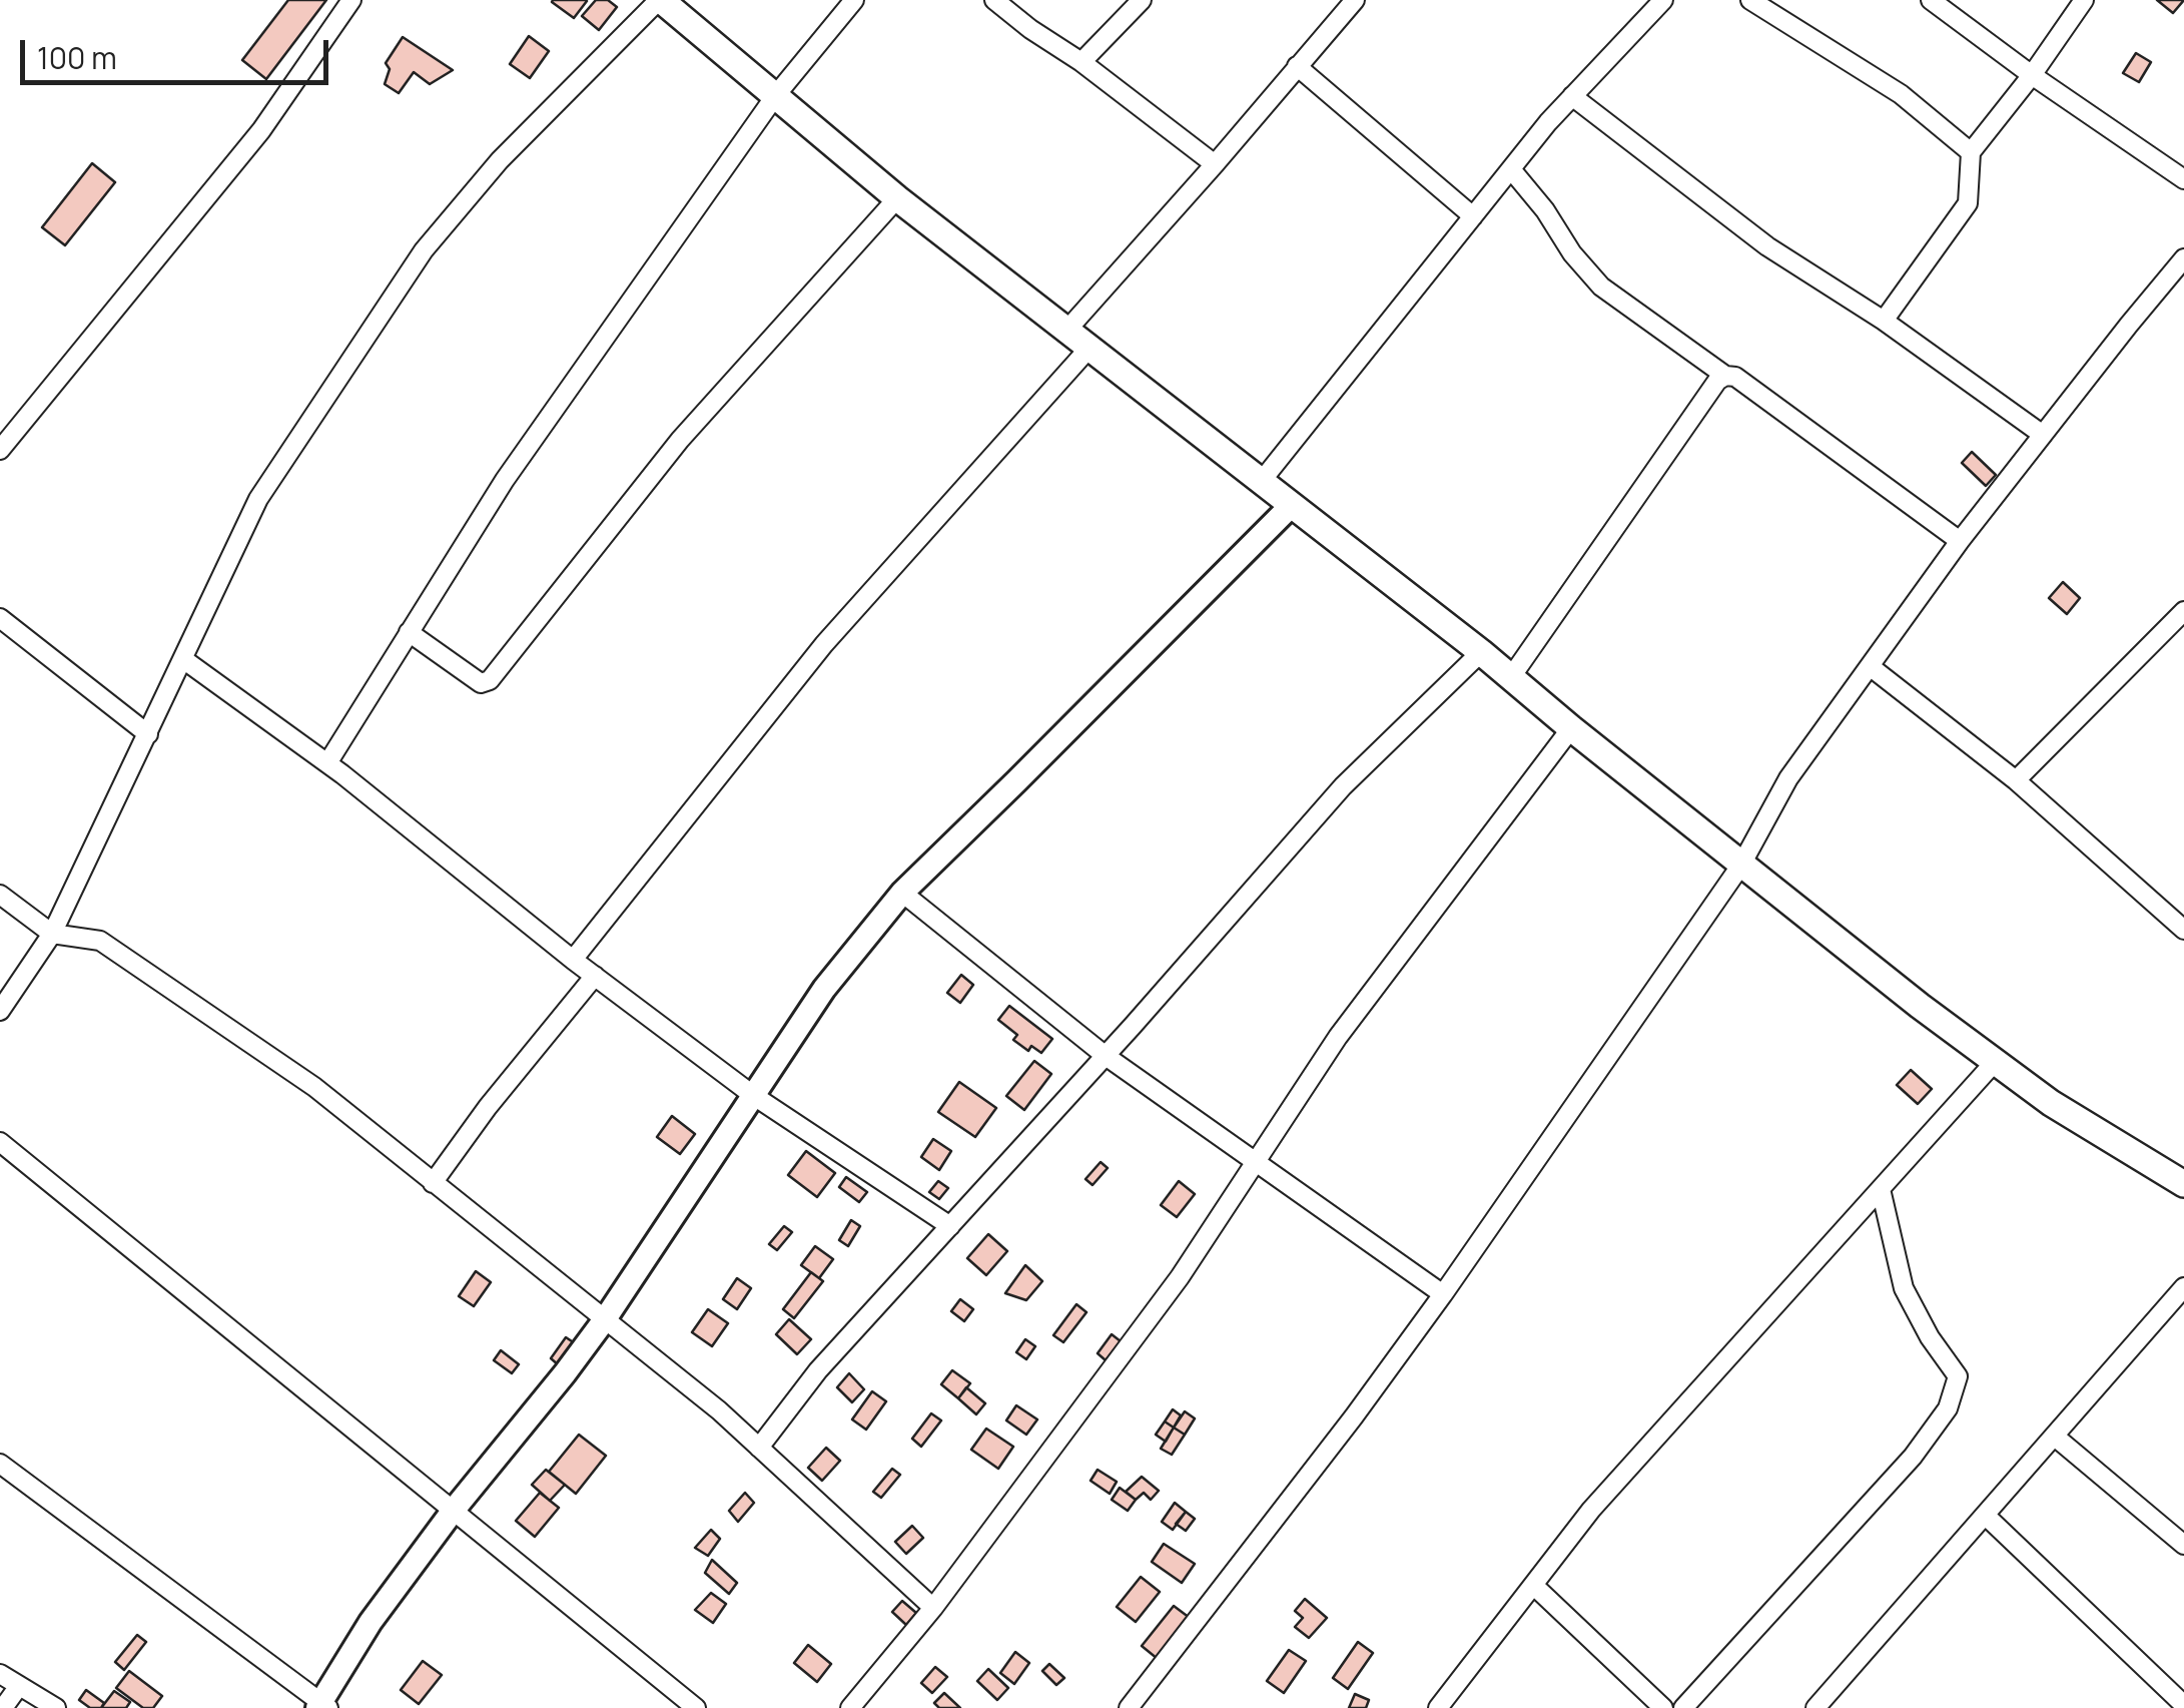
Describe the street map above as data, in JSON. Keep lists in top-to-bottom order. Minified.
{"scale_bar":"100 m"}
